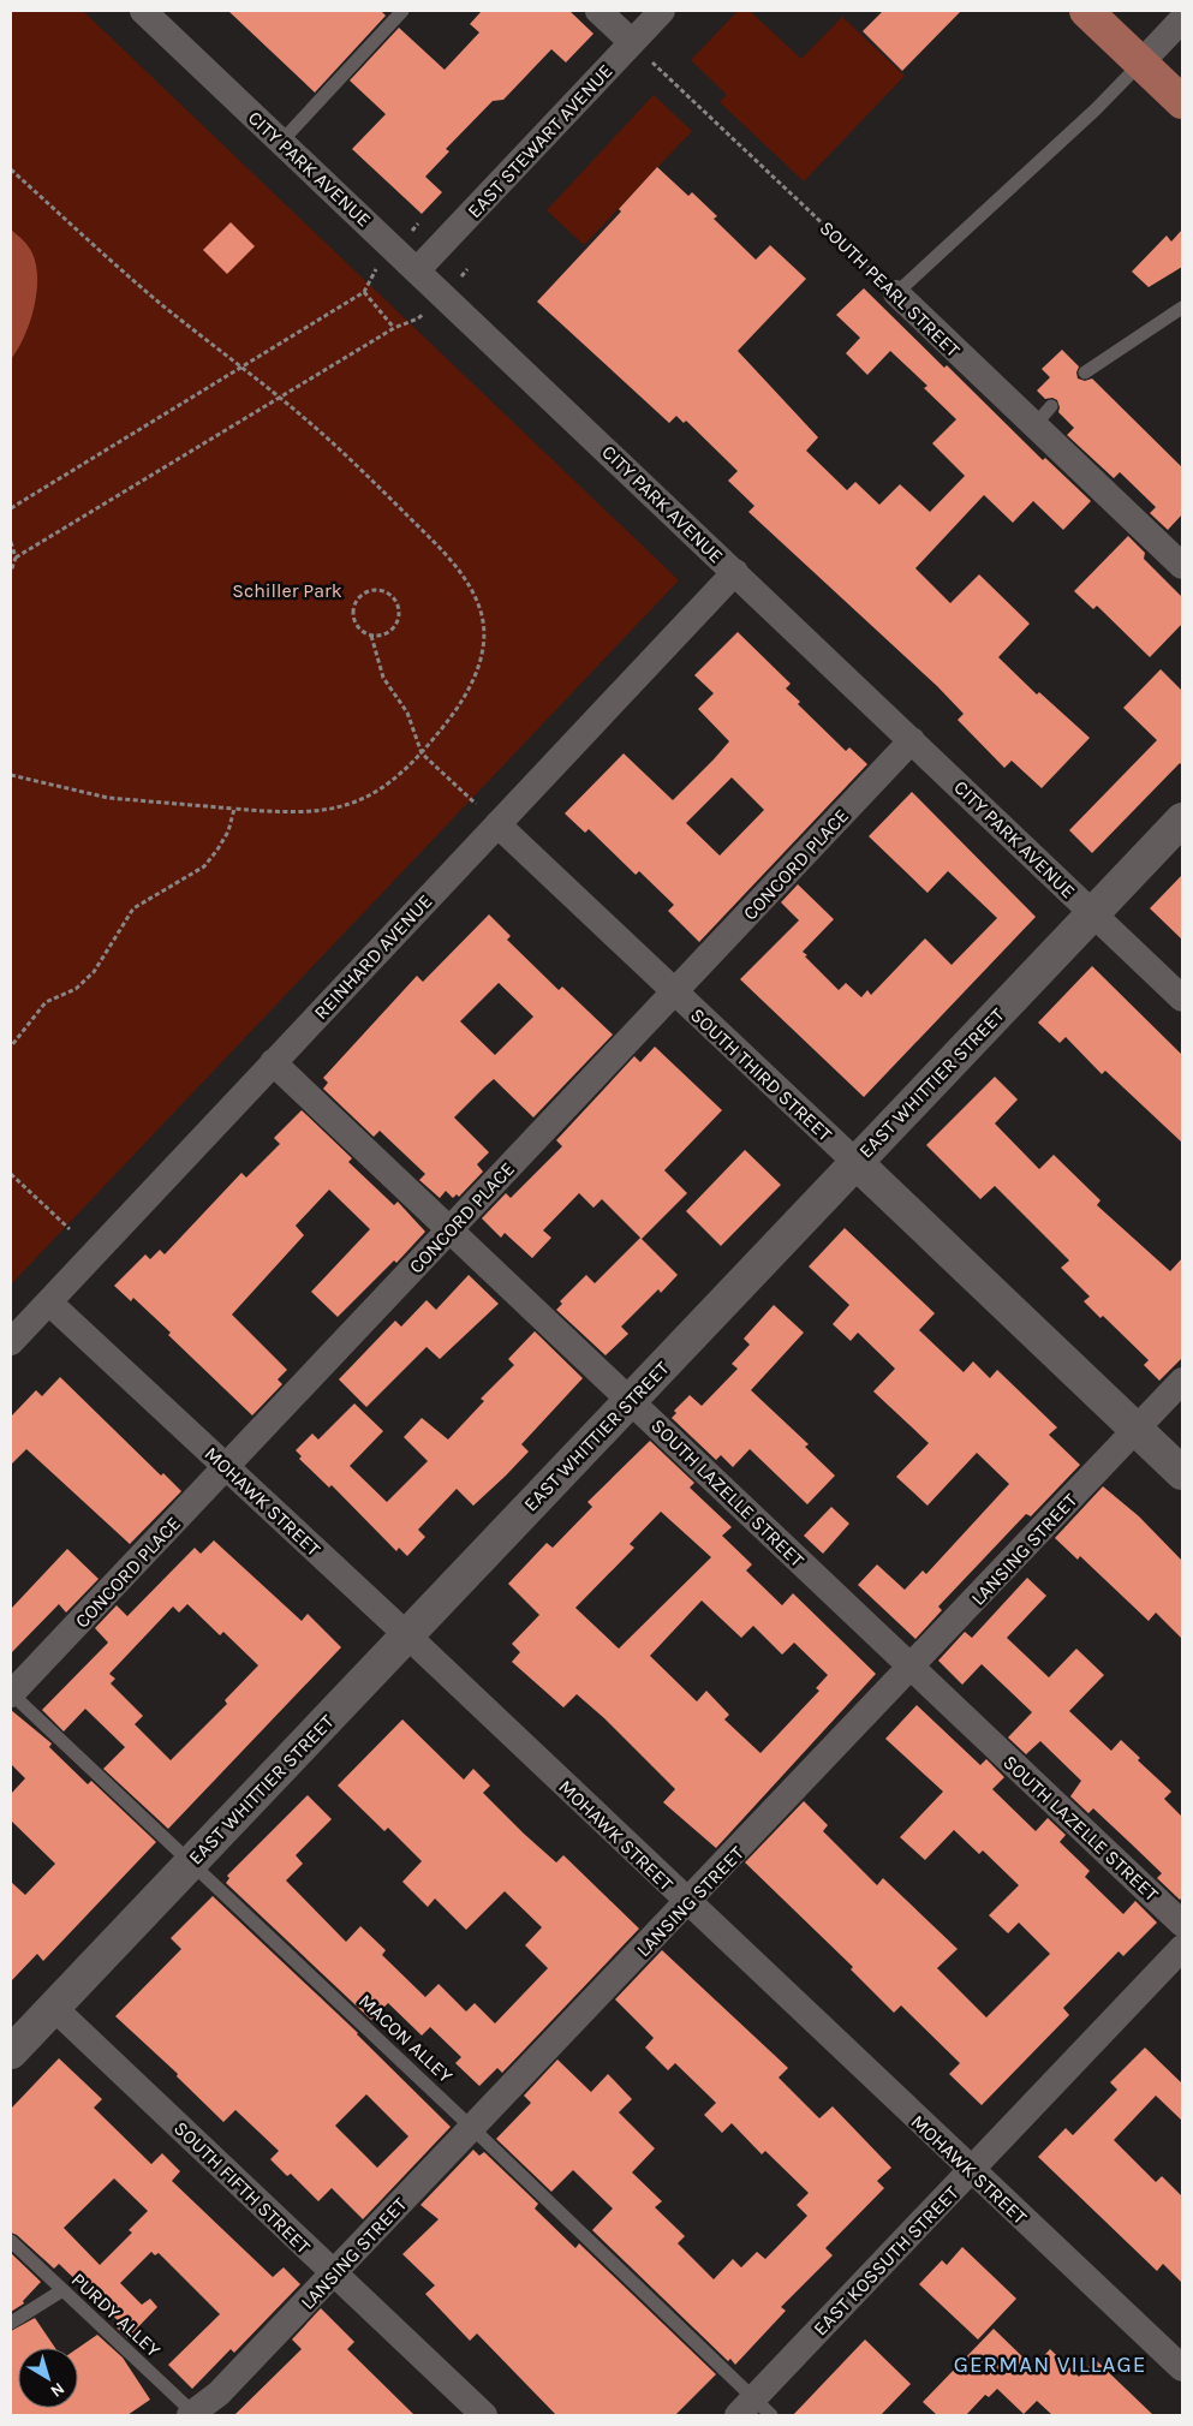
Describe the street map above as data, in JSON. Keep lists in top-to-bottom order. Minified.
{"streets":{"street":["EAST STEWART AVENUE","CITY PARK AVENUE","SOUTH PEARL STREET","CONCORD PLACE","REINHARD AVENUE","SOUTH THIRD STREET","EAST WHITTIER STREET","SOUTH LAZELLE STREET","MOHAWK STREET","LANSING STREET","SOUTH FIFTH STREET","EAST KOSSUTH STREET"],"lane":["MACON ALLEY","PURDY ALLEY"]},"crossings":[["EAST STEWART AVENUE","CITY PARK AVENUE"],["EAST STEWART AVENUE","SOUTH PEARL STREET"],["CITY PARK AVENUE","CONCORD PLACE"],["CITY PARK AVENUE","REINHARD AVENUE"],["CITY PARK AVENUE","EAST WHITTIER STREET"],["CONCORD PLACE","SOUTH THIRD STREET"],["CONCORD PLACE","SOUTH LAZELLE STREET"],["CONCORD PLACE","MOHAWK STREET"],["CONCORD PLACE","MACON ALLEY"],["REINHARD AVENUE","SOUTH THIRD STREET"],["REINHARD AVENUE","SOUTH LAZELLE STREET"],["REINHARD AVENUE","MOHAWK STREET"],["SOUTH THIRD STREET","EAST WHITTIER STREET"],["SOUTH THIRD STREET","LANSING STREET"],["EAST WHITTIER STREET","SOUTH LAZELLE STREET"],["EAST WHITTIER STREET","MOHAWK STREET"],["EAST WHITTIER STREET","MACON ALLEY"],["EAST WHITTIER STREET","SOUTH FIFTH STREET"],["SOUTH LAZELLE STREET","LANSING STREET"],["MOHAWK STREET","LANSING STREET"],["MOHAWK STREET","EAST KOSSUTH STREET"],["LANSING STREET","MACON ALLEY"],["LANSING STREET","SOUTH FIFTH STREET"],["LANSING STREET","PURDY ALLEY"],["MACON ALLEY","EAST KOSSUTH STREET"]],"districts":["GERMAN VILLAGE"],"parks":["Schiller Park"],"north":"bottom right"}
